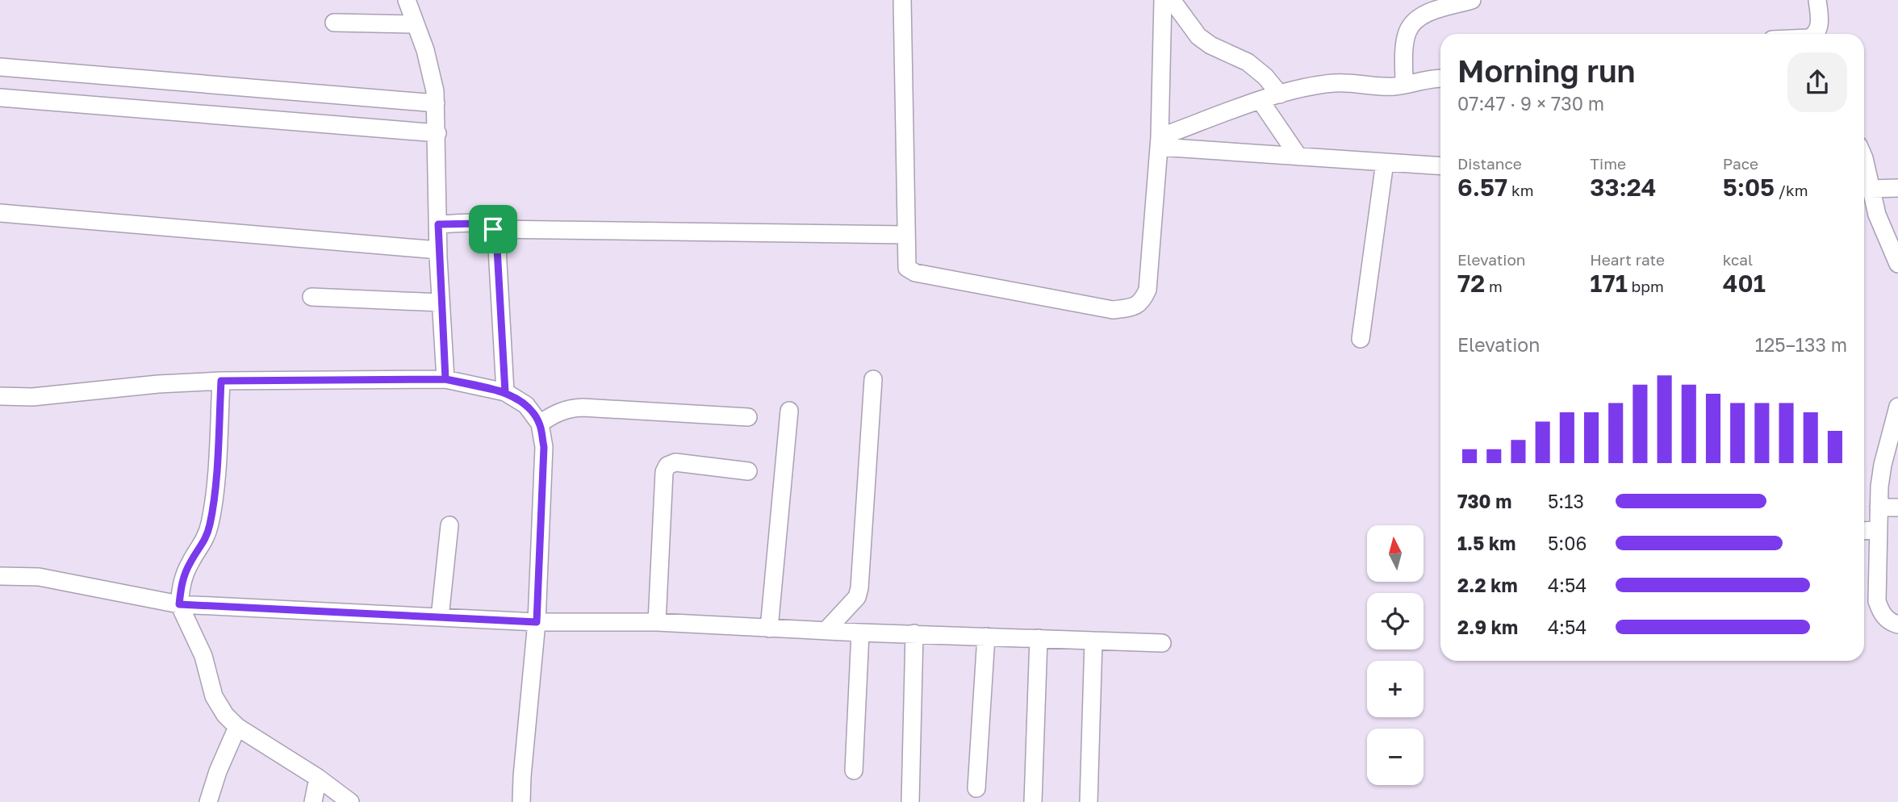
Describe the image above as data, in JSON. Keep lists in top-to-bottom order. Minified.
{"north":"top","page":{"heading":["Morning run","07:47 · 9 × 730 m"],"stats":[["Distance","6.57 km"],["Time","33:24"],["Pace","5:05 /km"],["Elevation","72 m"],["Heart rate","171 bpm"],["kcal","401"]],"chart":["Elevation","125–133 m"],"list":[{"name":"730 m","note":"5:13"},{"name":"1.5 km","note":"5:06"},{"name":"2.2 km","note":"4:54"},{"name":"2.9 km","note":"4:54"}],"map_buttons":["+","−"]}}
